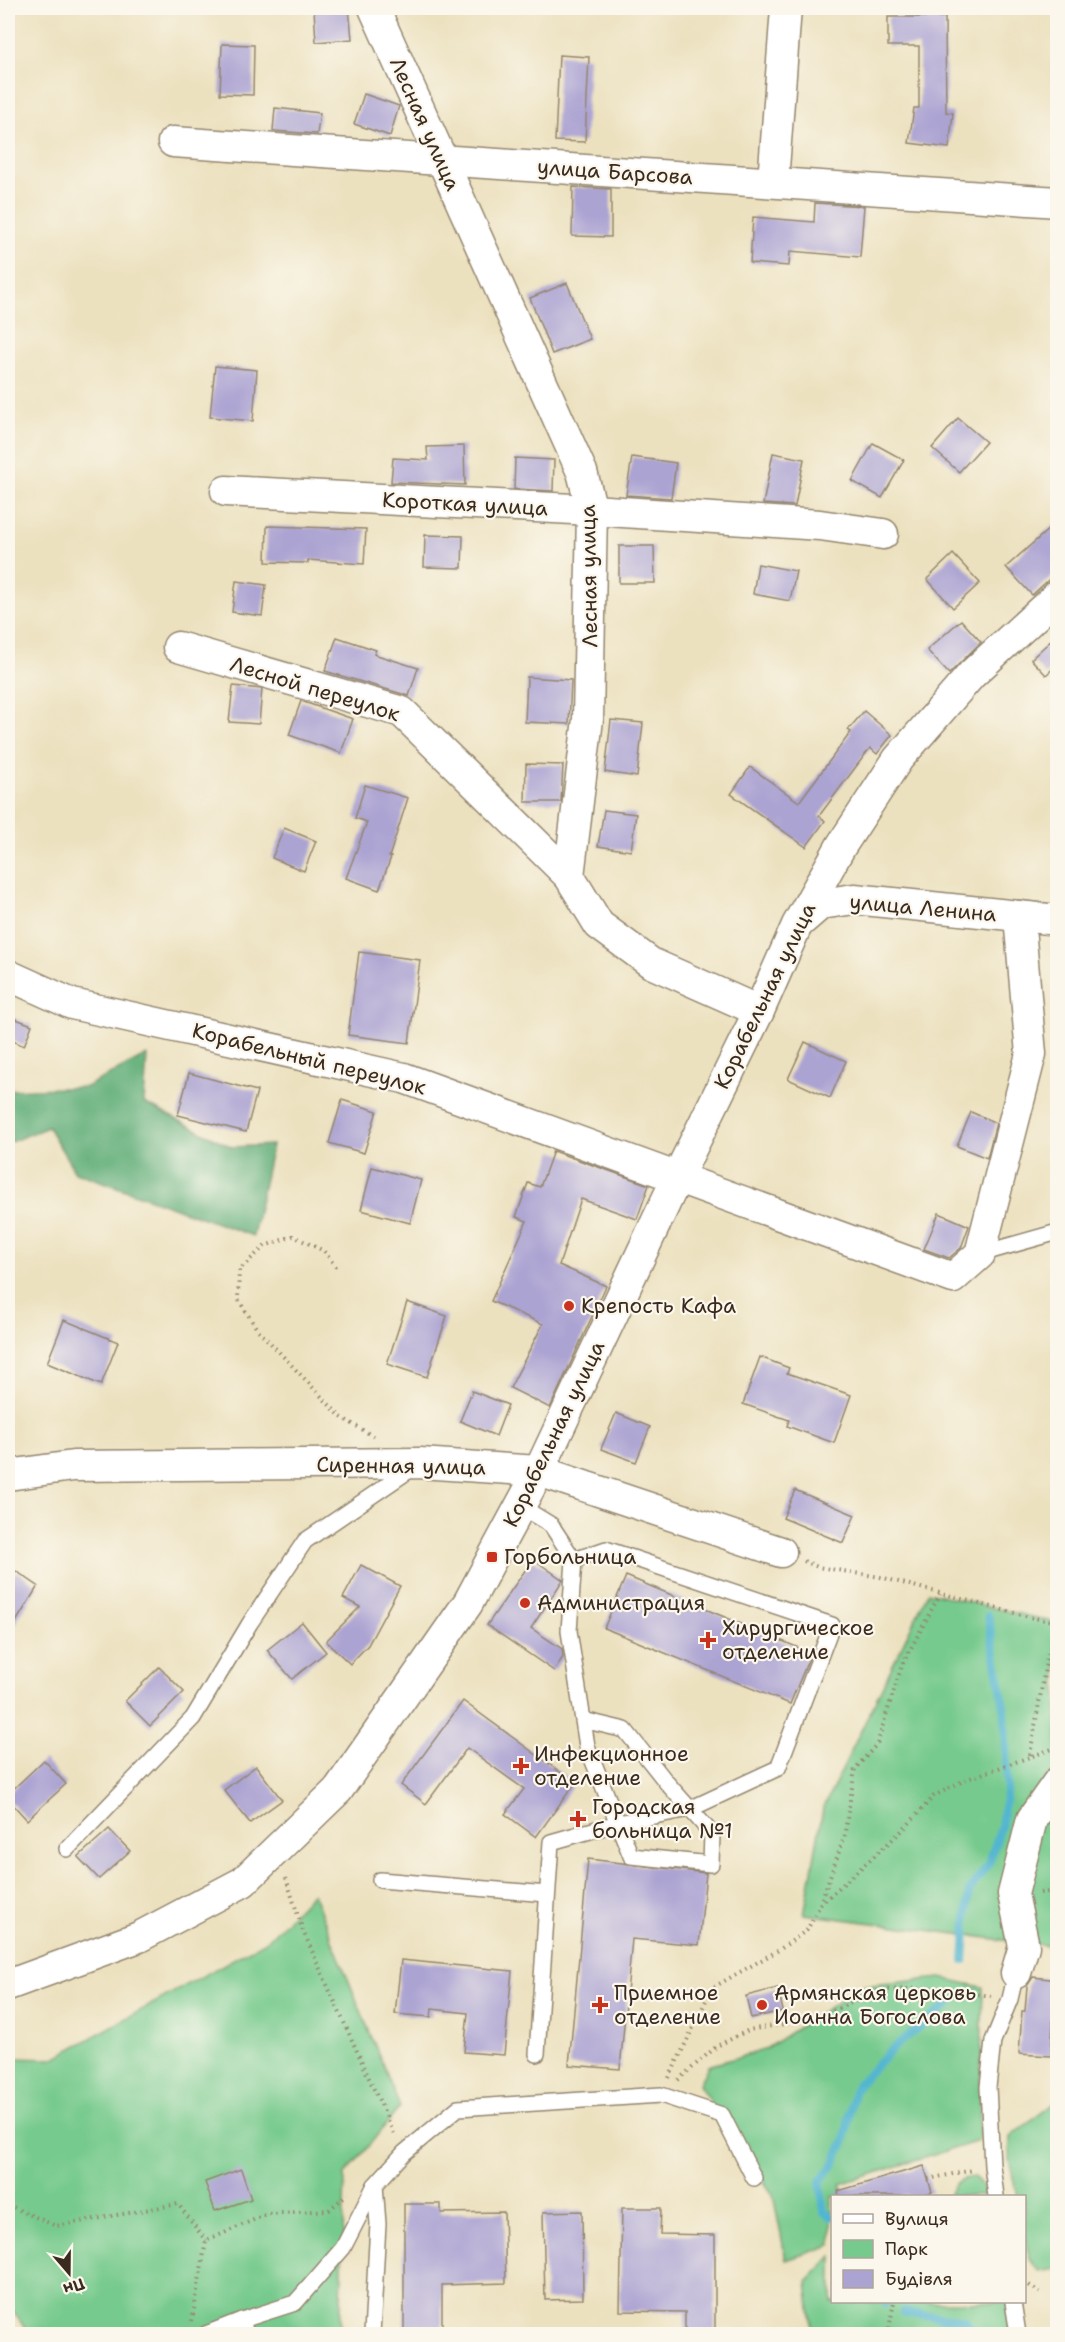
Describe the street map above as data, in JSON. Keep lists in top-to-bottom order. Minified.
{"streets":{"street":["Лесная улица","улица Барсова","Короткая улица","Лесной переулок","улица Ленина","Корабельная улица","Корабельный переулок","Сиренная улица"]},"crossings":[["Лесная улица","улица Барсова"],["Лесная улица","Короткая улица"],["Лесная улица","Лесной переулок"],["улица Ленина","Корабельная улица"],["Корабельная улица","Корабельный переулок"],["Корабельная улица","Сиренная улица"]],"places":{"other":["Крепость Кафа","Администрация","Армянская церковь Иоанна Богослова"],"transit":["Горбольница"],"health":["Хирургическое отделение","Инфекционное отделение","Городская больница №1","Приемное отделение"]},"legend":["Вулиця","Парк","Будівля"],"north":"bottom"}
